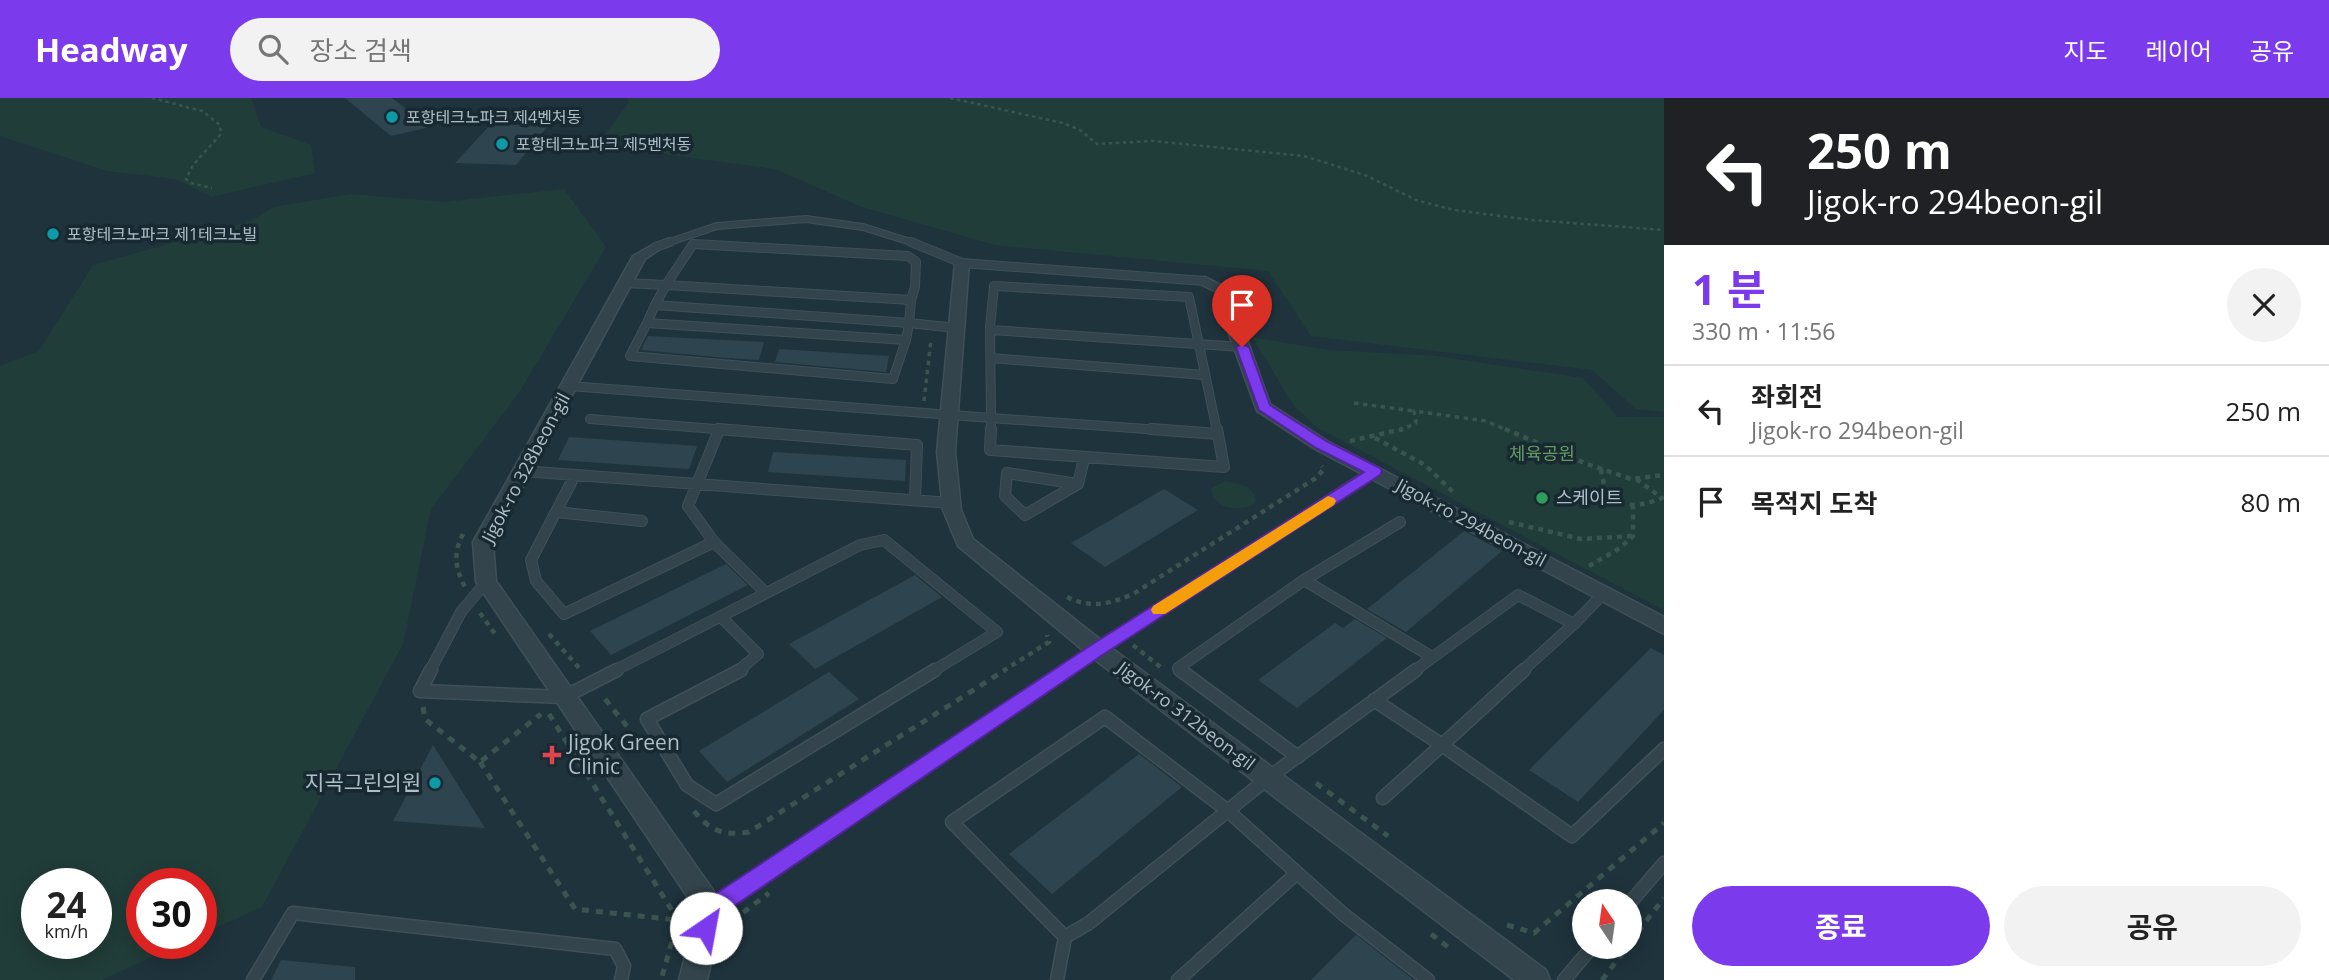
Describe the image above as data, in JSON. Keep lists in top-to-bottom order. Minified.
{"streets":{"street":["Jigok-ro 328beon-gil","Jigok-ro 294beon-gil","Jigok-ro 312beon-gil"]},"parks":["체육공원"],"places":{"other":["포항테크노파크 제4벤처동","포항테크노파크 제5벤처동","포항테크노파크 제1테크노빌","스케이트","지곡그린의원"],"health":["Jigok Green Clinic"]},"north":"top","page":{"header":"Headway","search":"장소 검색","nav":["지도","레이어","공유"],"turn":["250 m","Jigok-ro 294beon-gil"],"heading":["1 분","330 m · 11:56"],"list":[{"name":"좌회전","note":"Jigok-ro 294beon-gil","value":"250 m"},{"name":"목적지 도착","value":"80 m"}],"speed":"24 km/h","limit":"30","buttons":["종료","공유"]}}
